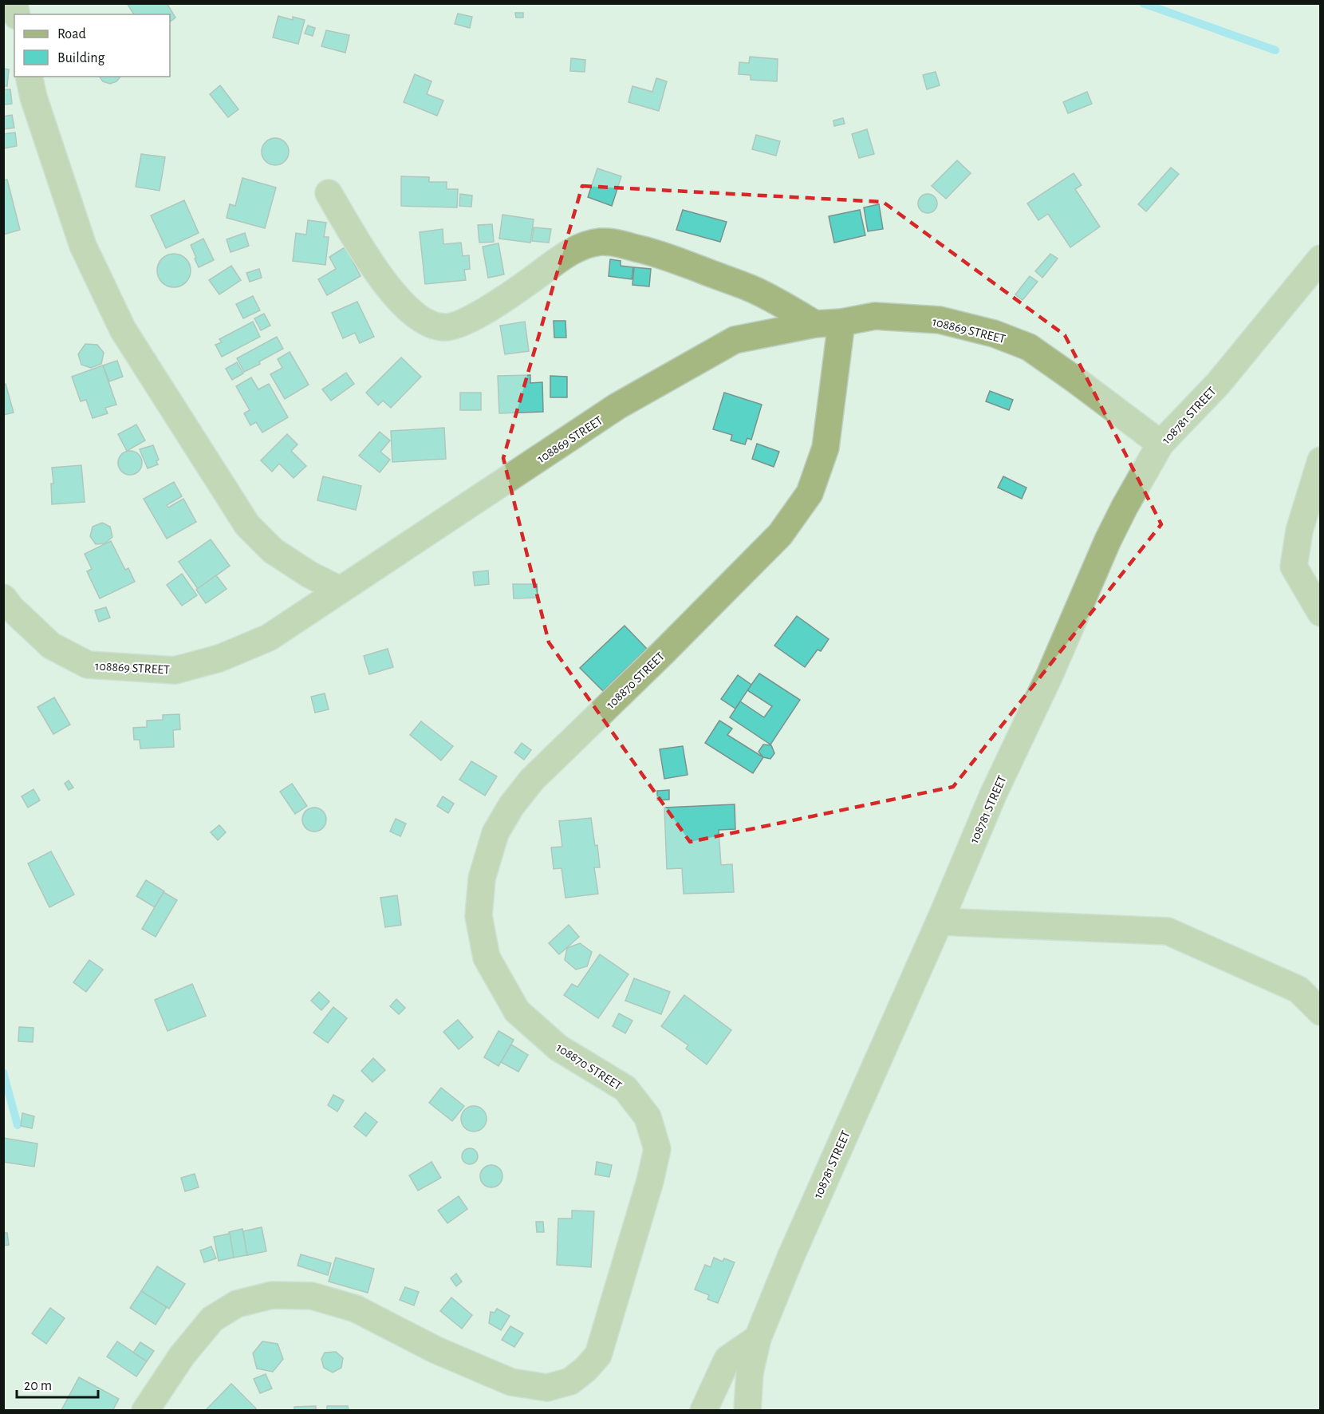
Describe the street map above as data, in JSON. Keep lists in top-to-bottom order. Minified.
{"streets":{"street":["108869 STREET","108781 STREET","108870 STREET"]},"crossings":[["108869 STREET","108781 STREET"],["108869 STREET","108870 STREET"]],"legend":["Road","Building"],"scale_bar":"20 m"}
